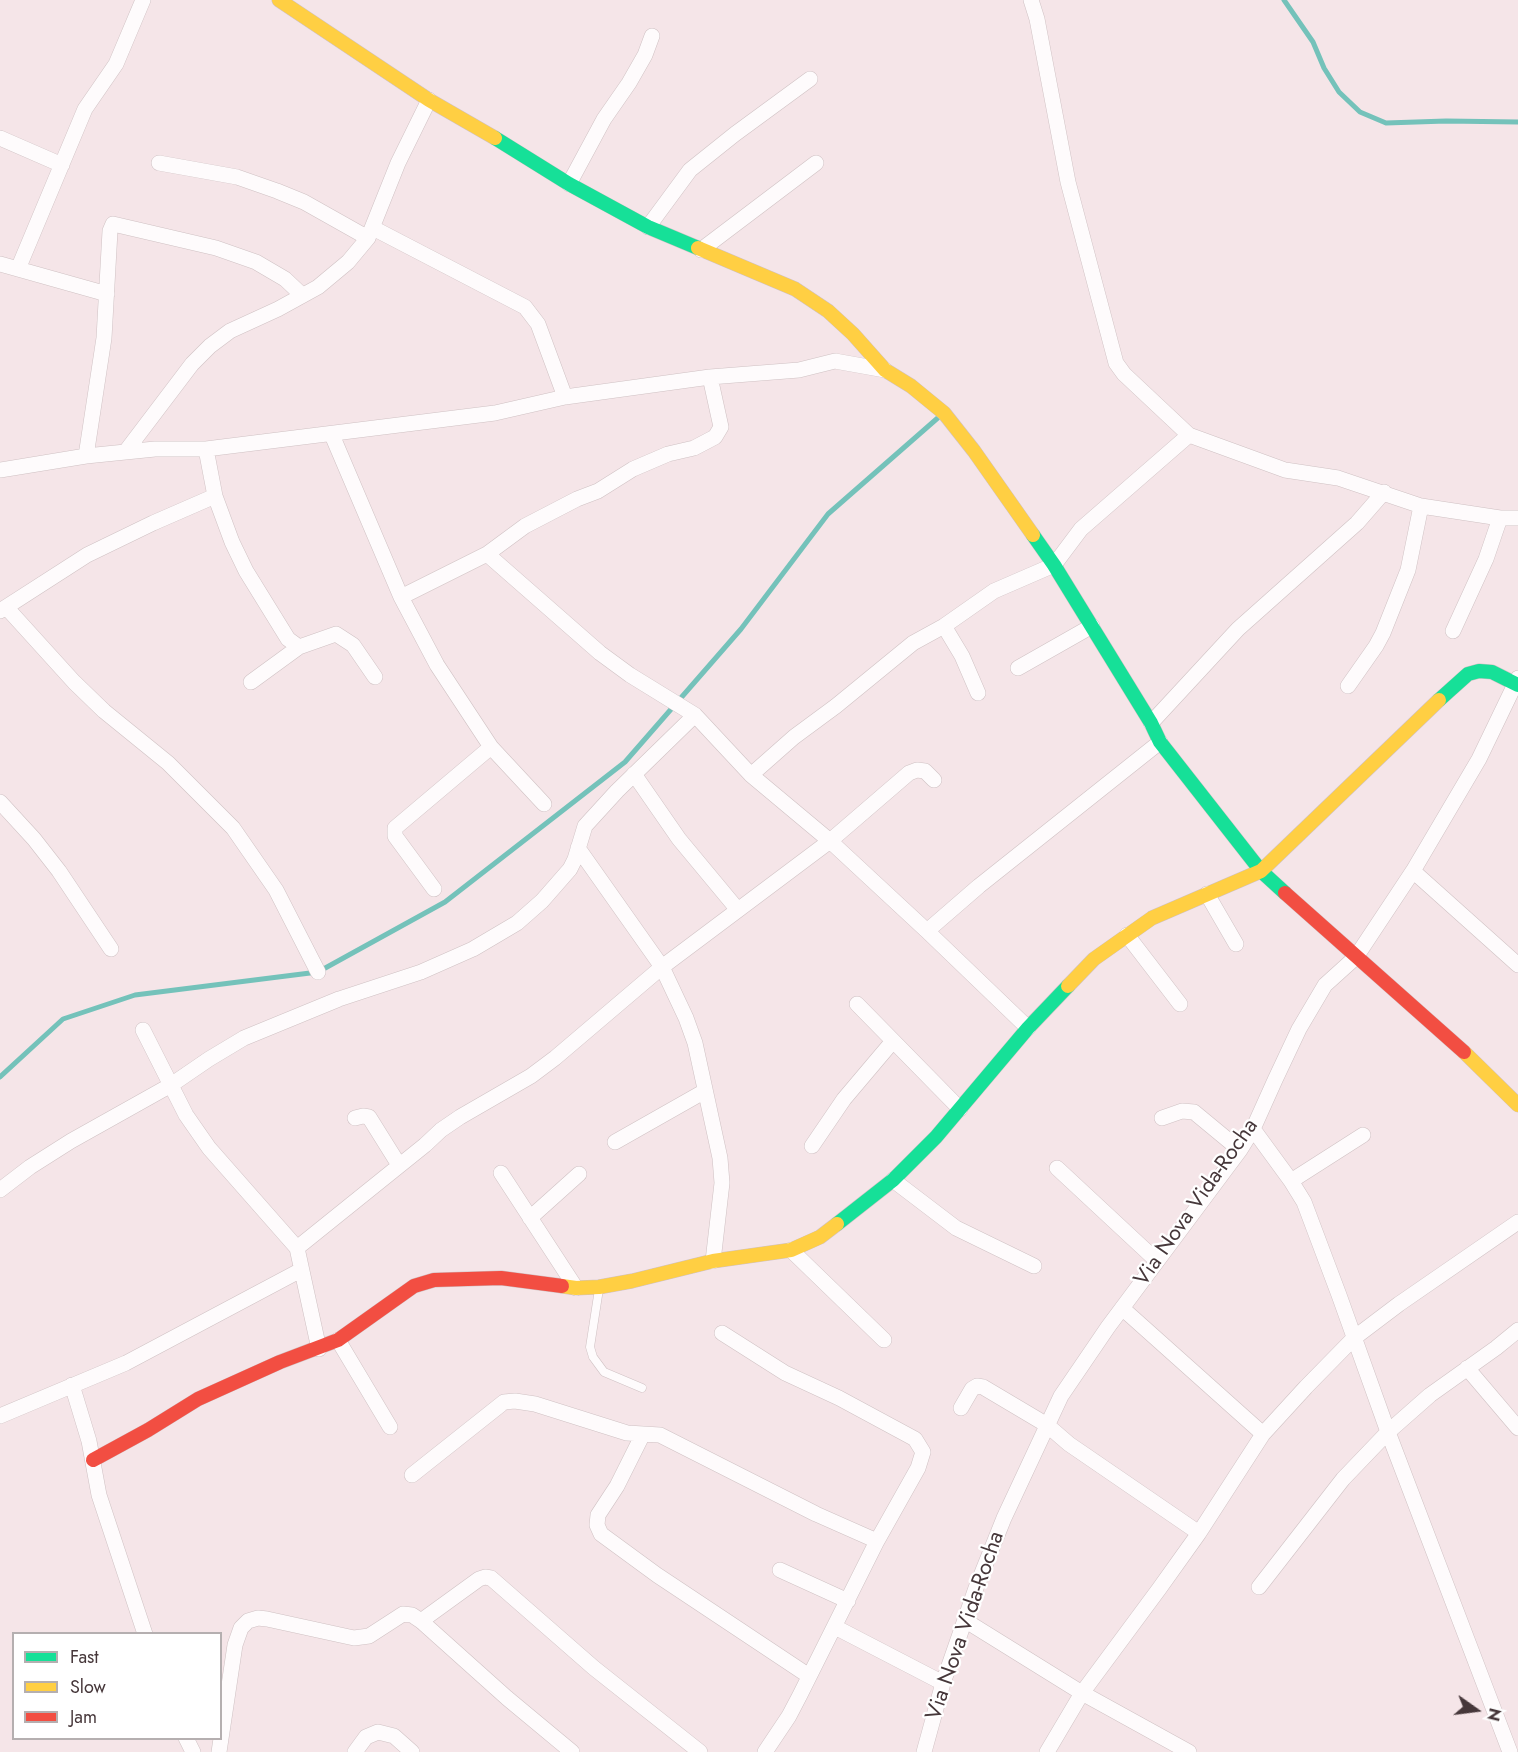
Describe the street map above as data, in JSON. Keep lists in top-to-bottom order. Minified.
{"streets":{"street":["Via Nova Vida-Rocha"]},"legend":["Fast","Slow","Jam"],"north":"right"}
